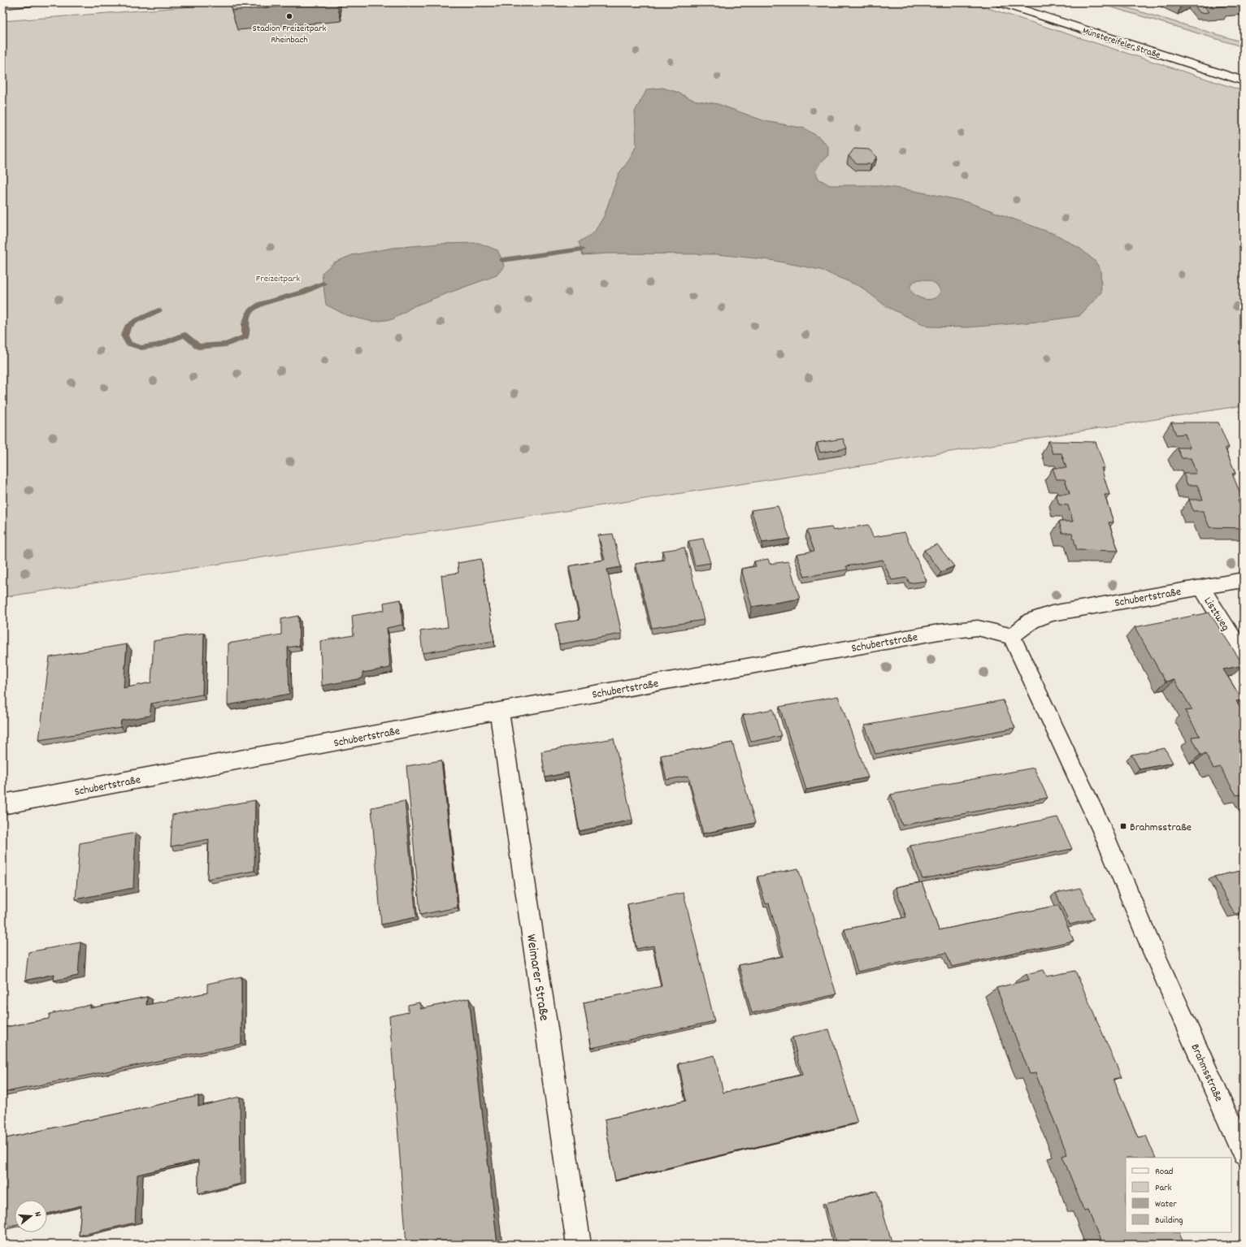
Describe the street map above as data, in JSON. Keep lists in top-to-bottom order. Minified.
{"streets":{"street":["Münstereifeler Straße","Schubertstraße","Lisztweg","Weimarer Straße","Brahmsstraße"]},"crossings":[["Schubertstraße","Lisztweg"],["Schubertstraße","Weimarer Straße"],["Schubertstraße","Brahmsstraße"]],"parks":["Freizeitpark"],"places":{"other":["Stadion Freizeitpark Rheinbach"],"transit":["Brahmsstraße"]},"legend":["Road","Park","Water","Building"],"north":"right"}
